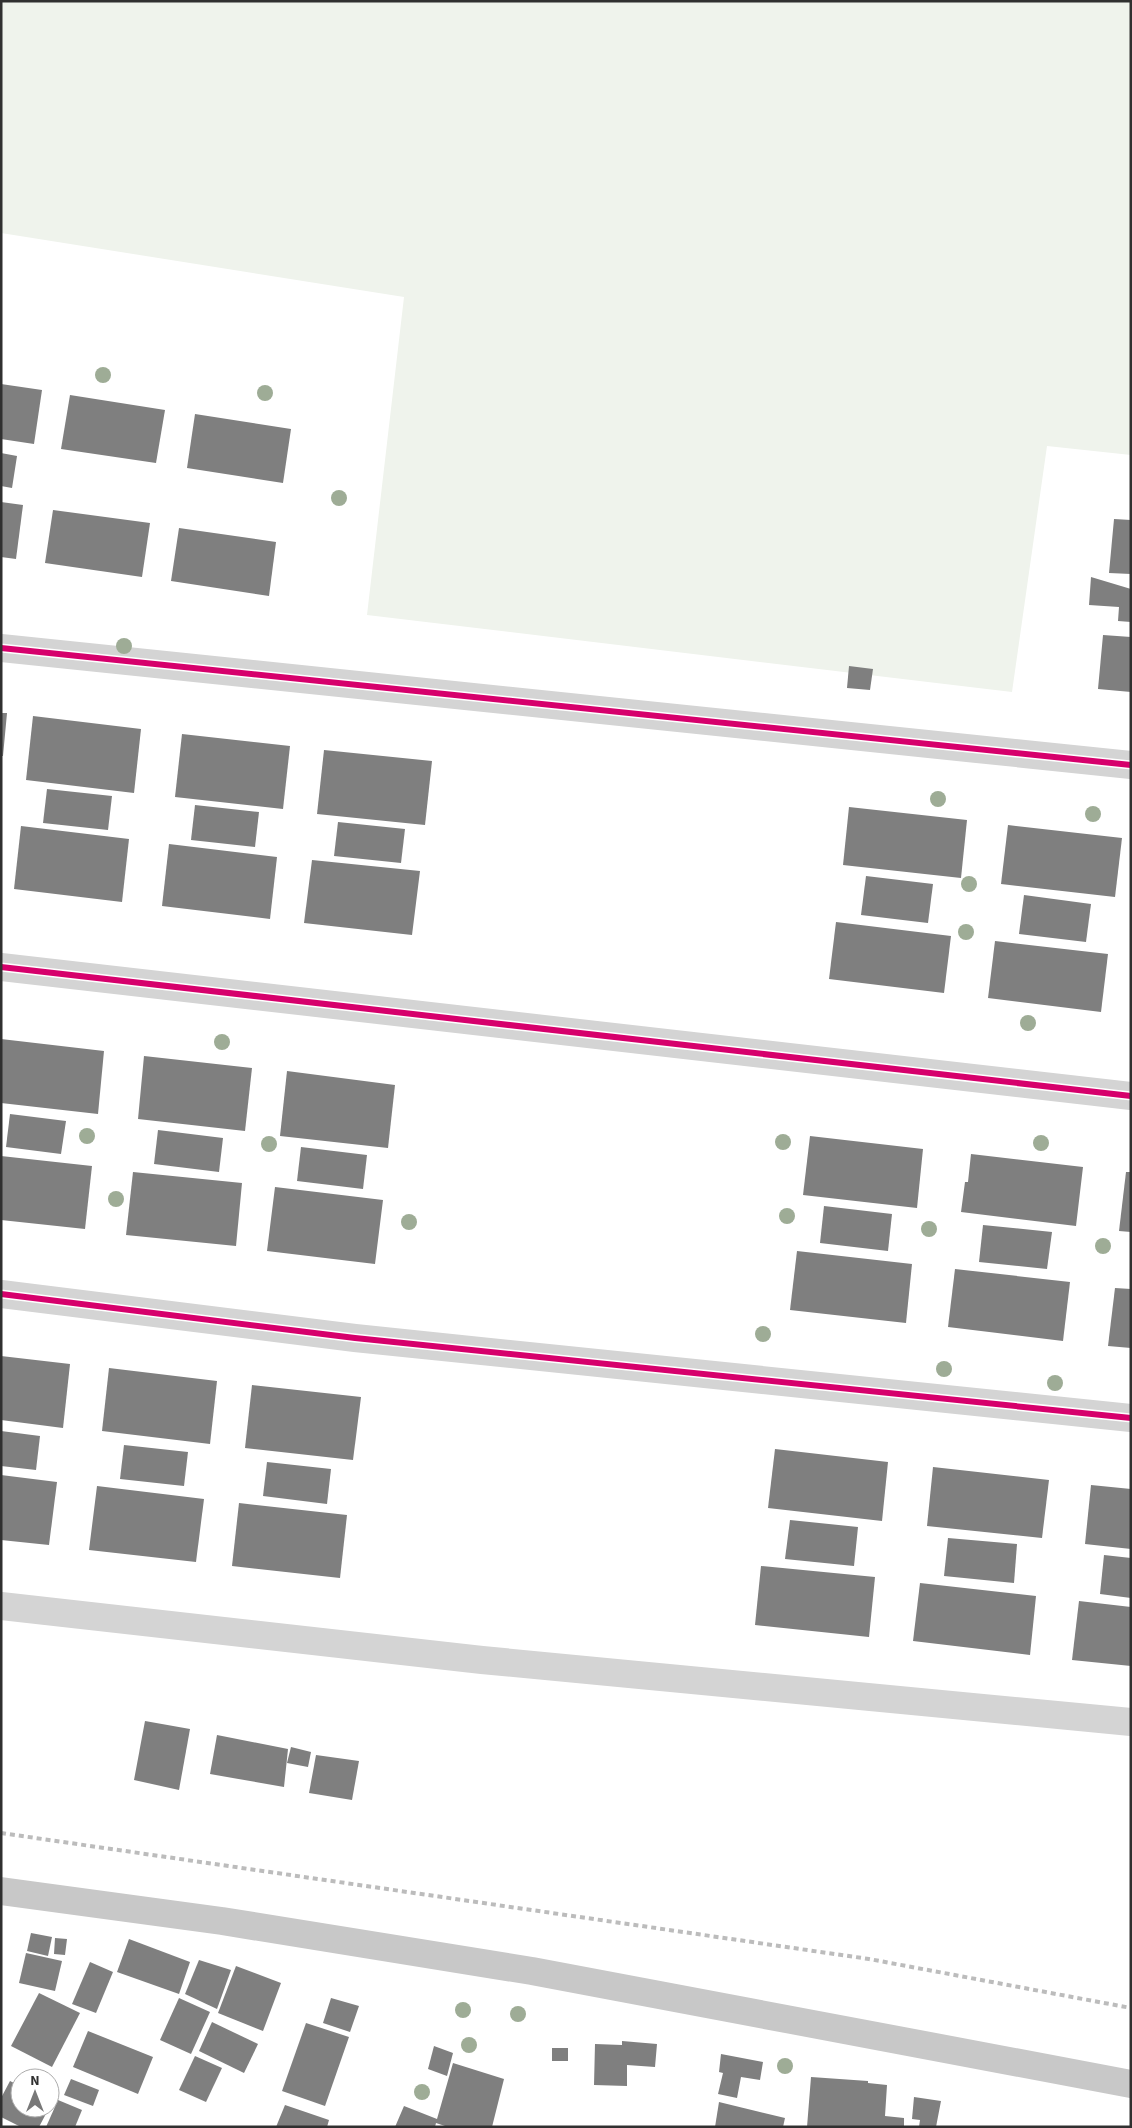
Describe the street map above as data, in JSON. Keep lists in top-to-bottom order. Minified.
{"north":"top"}
